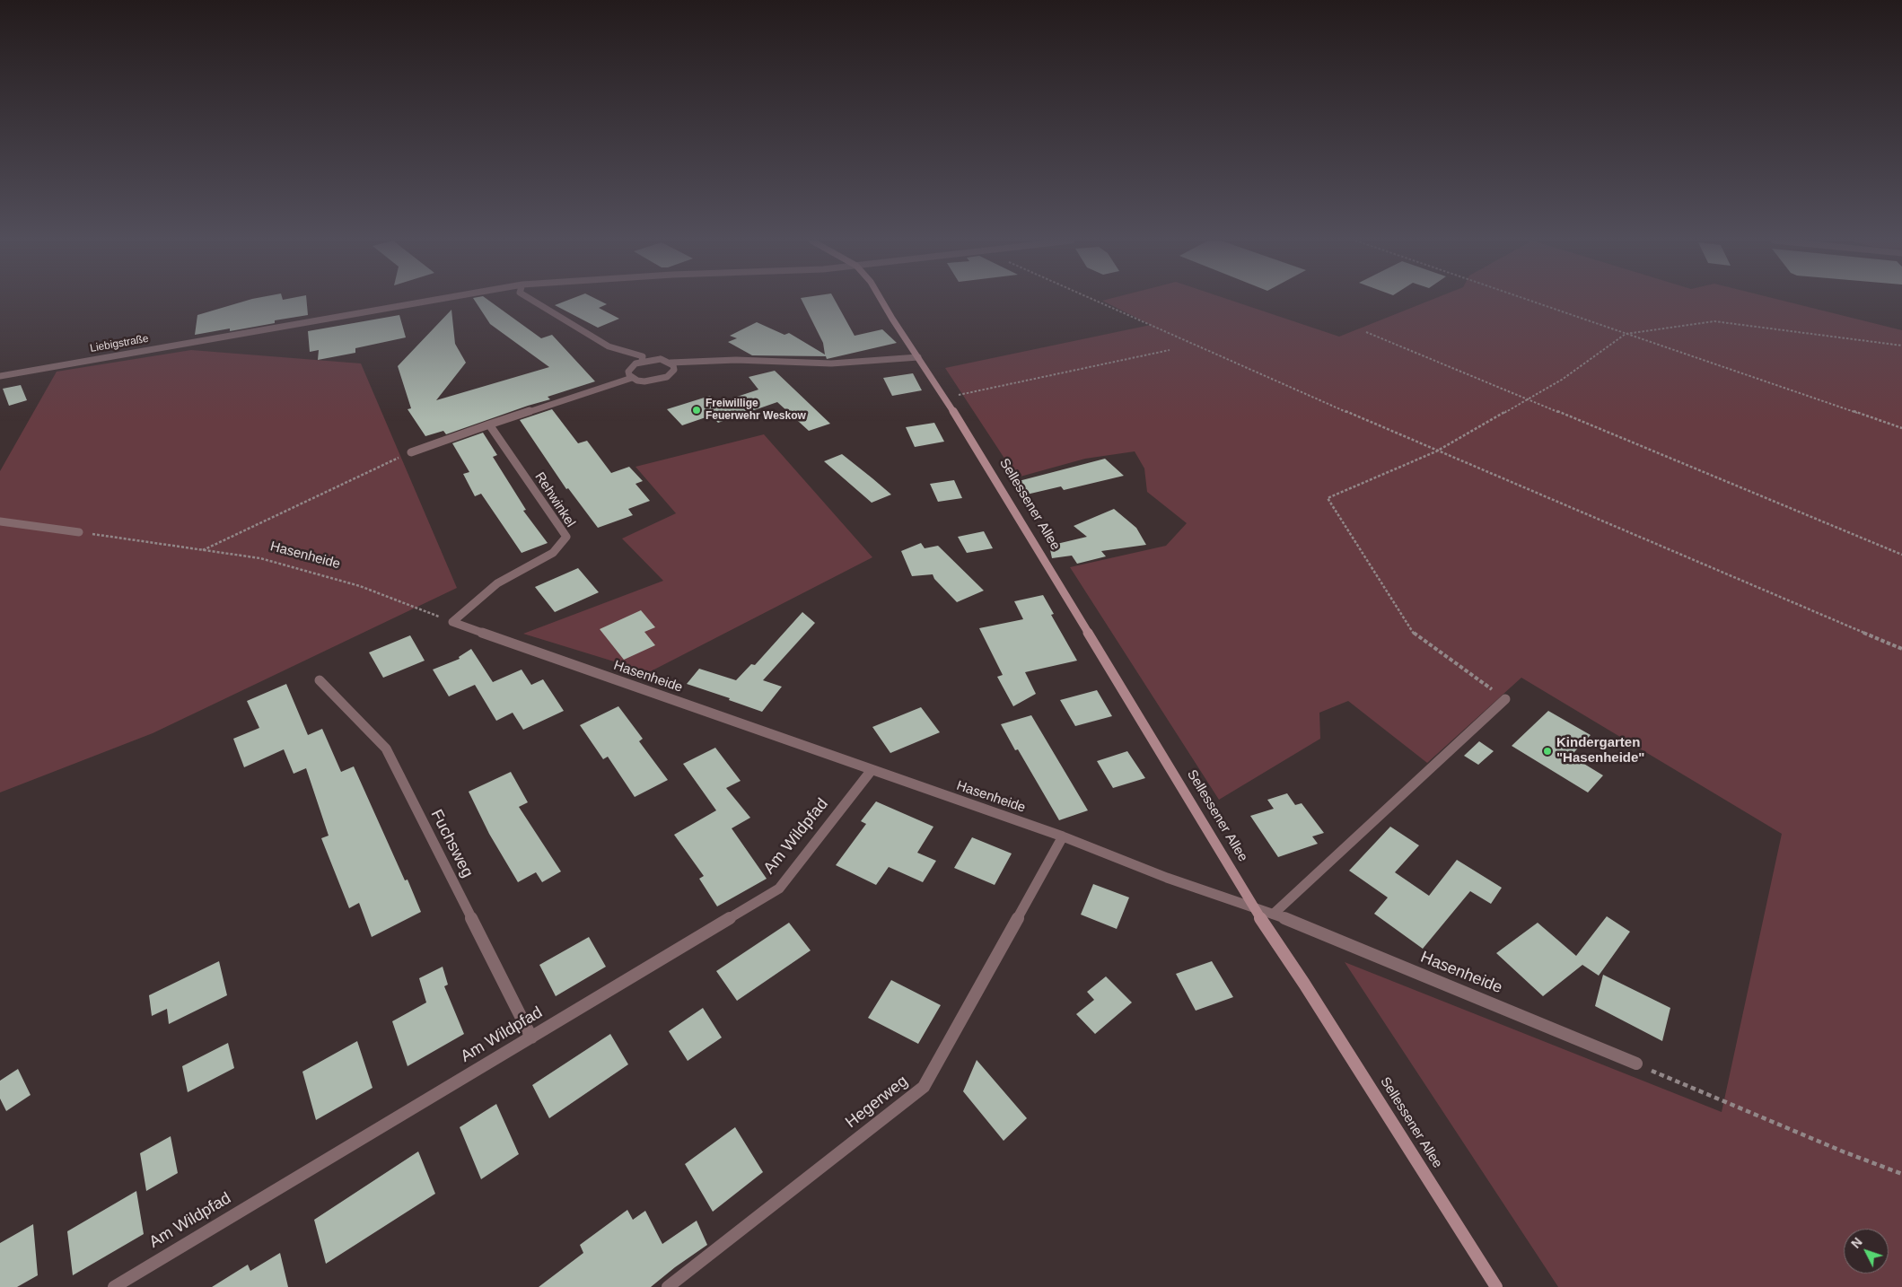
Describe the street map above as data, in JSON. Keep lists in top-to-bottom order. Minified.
{"streets":{"main road":["Sellessener Allee"],"street":["Liebigstraße","Rehwinkel","Hasenheide","Am Wildpfad","Fuchsweg","Hegerweg"]},"crossings":[["Rehwinkel","Hasenheide"],["Sellessener Allee","Hasenheide"],["Hasenheide","Am Wildpfad"],["Hasenheide","Hegerweg"],["Am Wildpfad","Fuchsweg"]],"places":["Freiwillige Feuerwehr Weskow","Kindergarten \"Hasenheide\""],"north":"top left"}
